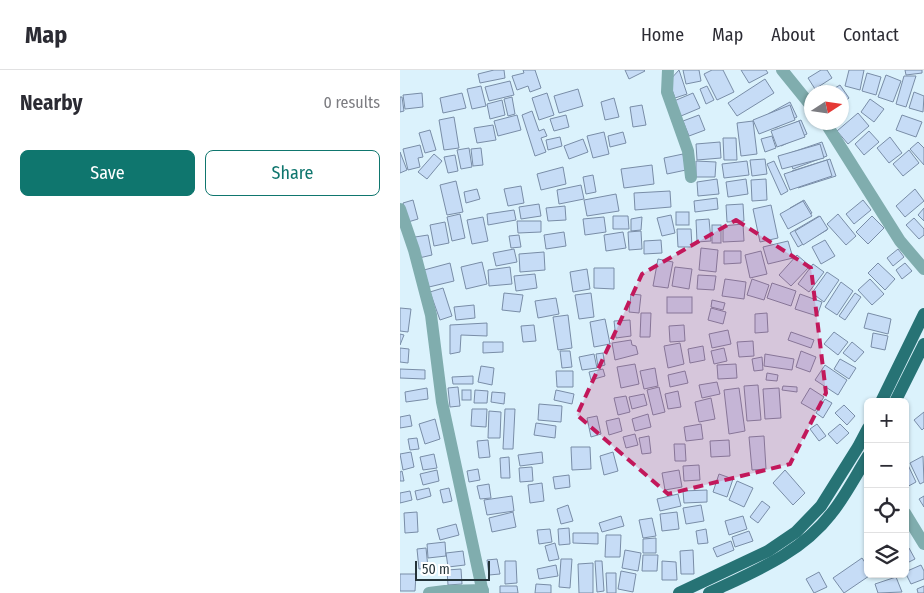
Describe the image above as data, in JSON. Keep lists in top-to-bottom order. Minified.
{"scale_bar":"50 m","north":"right","page":{"header":"Map","nav":["Home","Map","About","Contact"],"heading":["Nearby","0 results"],"buttons":["Save","Share"],"map_buttons":["+","−"],"scale":"50 m"}}
